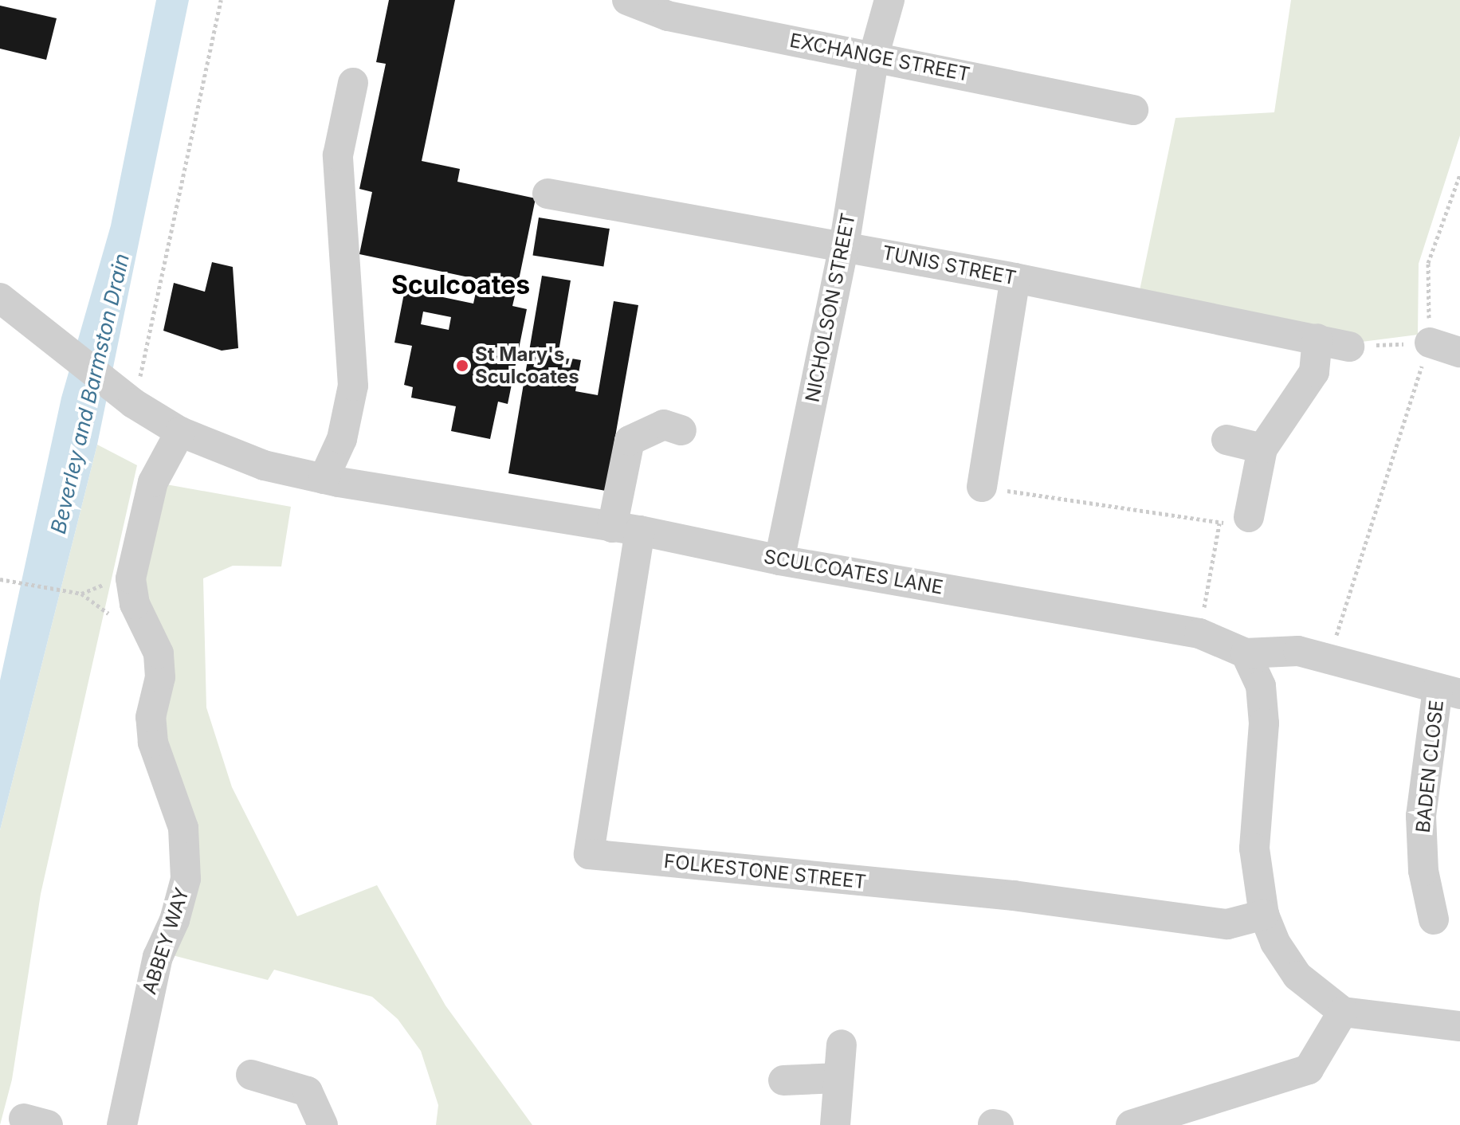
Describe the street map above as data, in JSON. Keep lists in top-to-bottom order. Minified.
{"streets":{"street":["EXCHANGE STREET","TUNIS STREET","NICHOLSON STREET","SCULCOATES LANE","BADEN CLOSE","FOLKESTONE STREET","ABBEY WAY"]},"crossings":[["EXCHANGE STREET","NICHOLSON STREET"],["TUNIS STREET","NICHOLSON STREET"],["NICHOLSON STREET","SCULCOATES LANE"],["SCULCOATES LANE","FOLKESTONE STREET"],["SCULCOATES LANE","ABBEY WAY"]],"districts":["Sculcoates"],"water":["Beverley and Barmston Drain"],"places":["St Mary's, Sculcoates"]}
